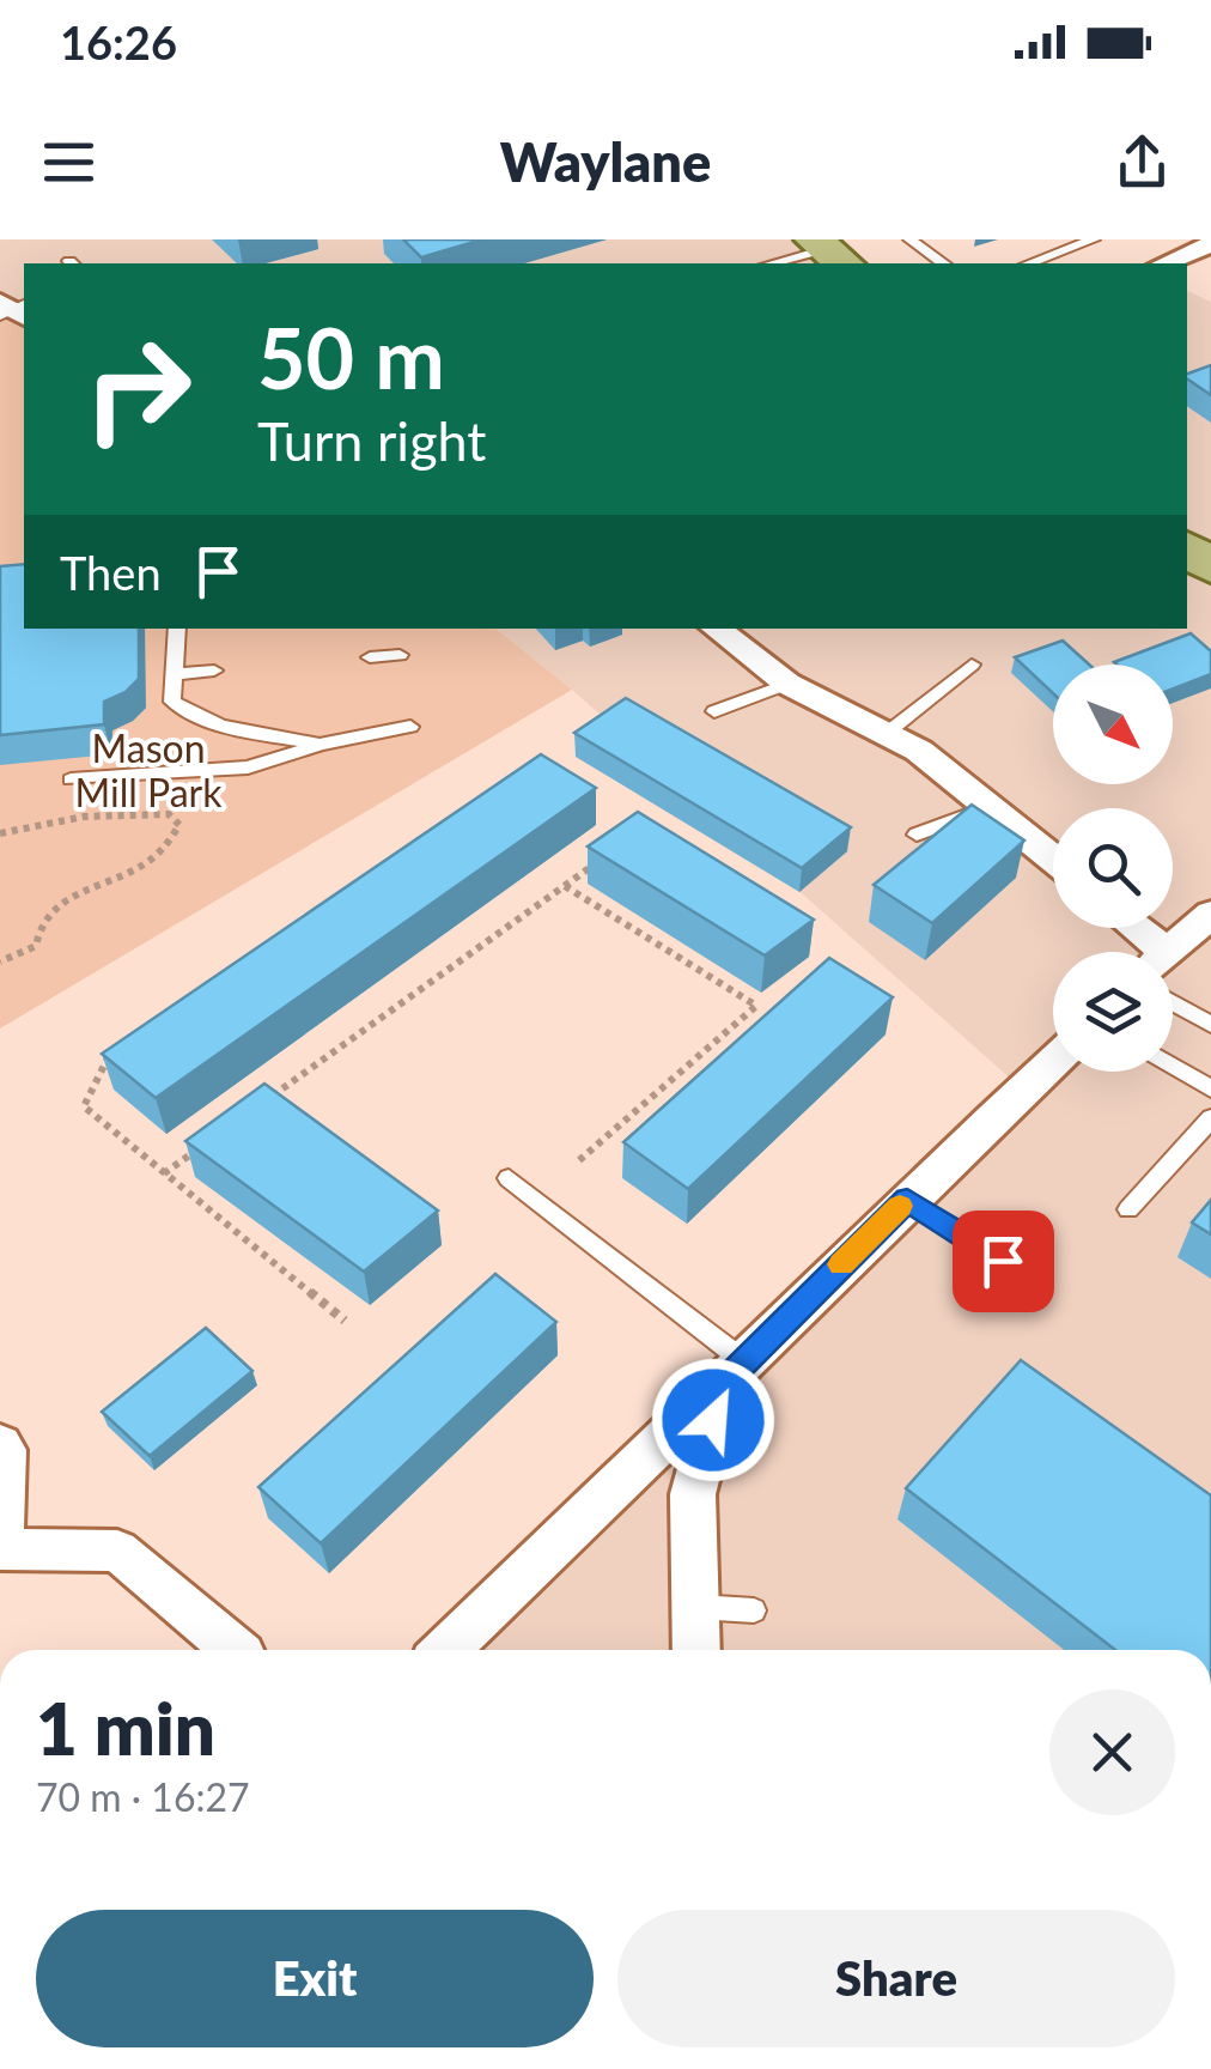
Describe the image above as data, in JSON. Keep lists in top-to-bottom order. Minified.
{"parks":["Mason Mill Park"],"north":"bottom right","page":{"status":"16:26","header":"Waylane","turn":["50 m","Turn right"],"then":"Then","heading":["1 min","70 m · 16:27"],"buttons":["Exit","Share"]}}
